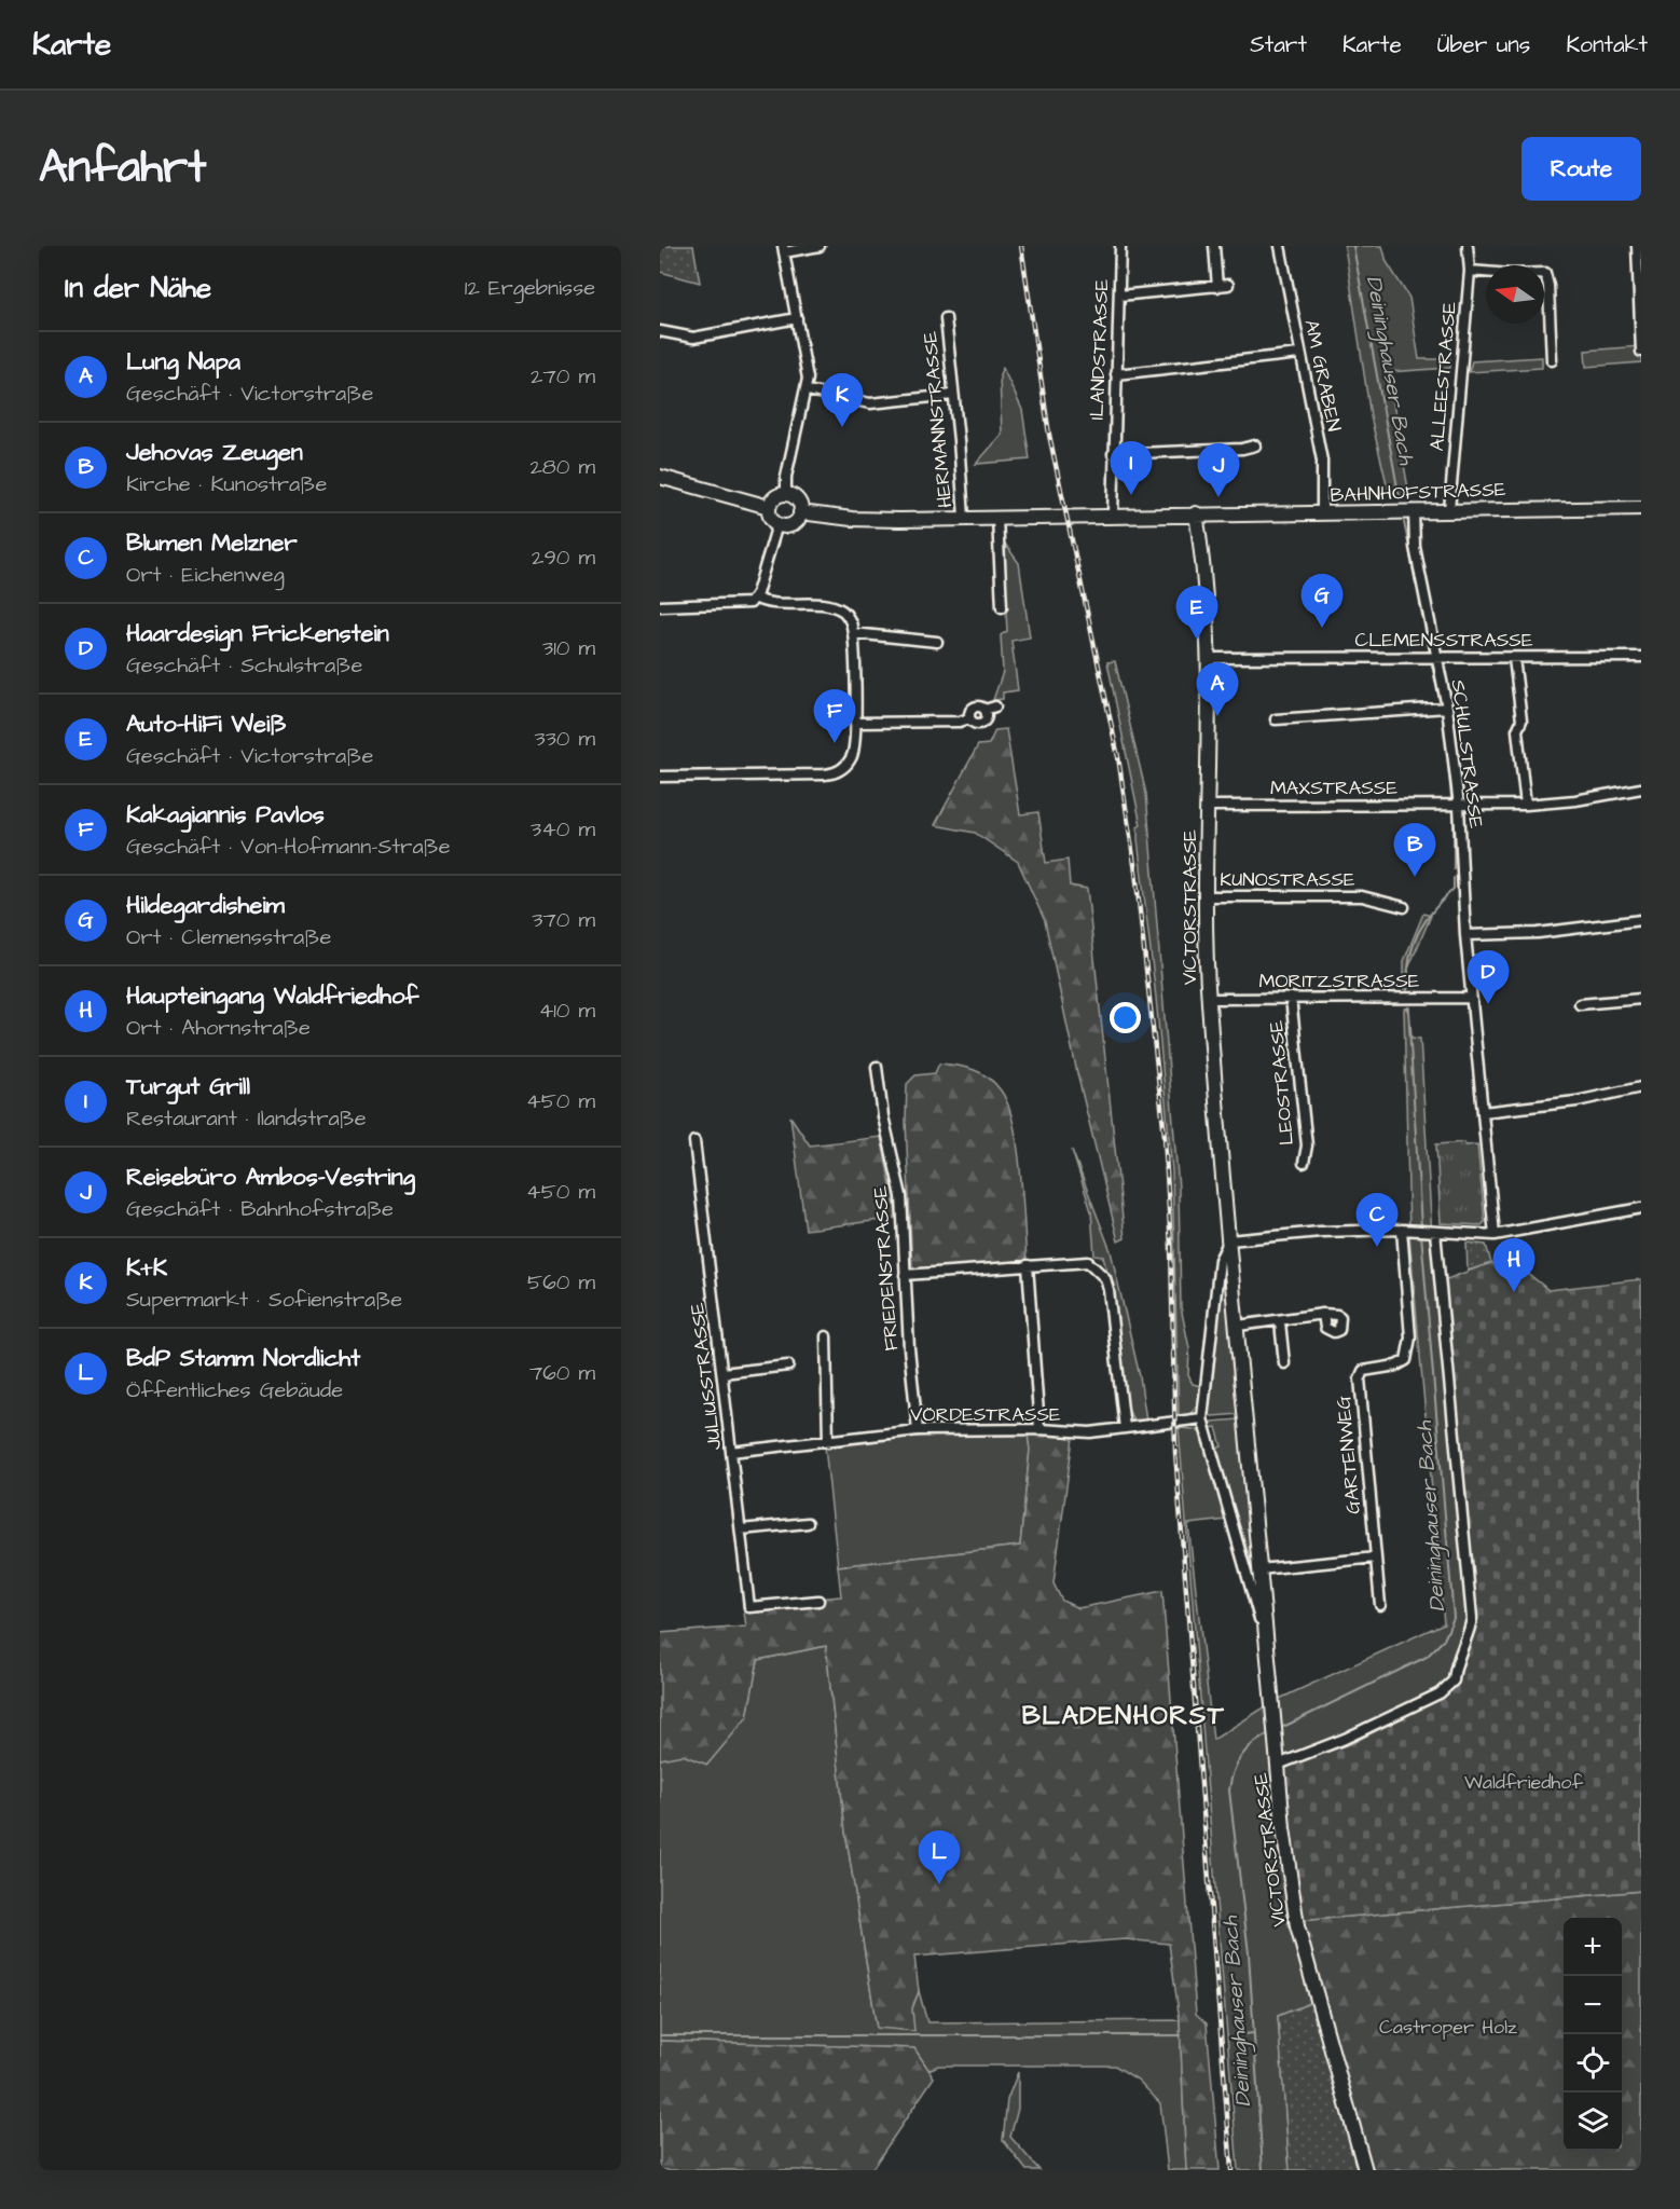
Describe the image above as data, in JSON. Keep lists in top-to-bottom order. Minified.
{"streets":{"street":["ILANDSTRASSE","AM GRABEN","ALLEESTRASSE","HERMANNSTRASSE","BAHNHOFSTRASSE","CLEMENSSTRASSE","SCHULSTRASSE","MAXSTRASSE","KUNOSTRASSE","VICTORSTRASSE","MORITZSTRASSE","LEOSTRASSE","FRIEDENSTRASSE","JULIUSSTRASSE","VÖRDESTRASSE","GARTENWEG"]},"crossings":[["ILANDSTRASSE","BAHNHOFSTRASSE"],["AM GRABEN","BAHNHOFSTRASSE"],["ALLEESTRASSE","BAHNHOFSTRASSE"],["HERMANNSTRASSE","BAHNHOFSTRASSE"],["BAHNHOFSTRASSE","SCHULSTRASSE"],["BAHNHOFSTRASSE","VICTORSTRASSE"],["CLEMENSSTRASSE","SCHULSTRASSE"],["CLEMENSSTRASSE","VICTORSTRASSE"],["SCHULSTRASSE","MAXSTRASSE"],["SCHULSTRASSE","MORITZSTRASSE"],["MAXSTRASSE","VICTORSTRASSE"],["KUNOSTRASSE","VICTORSTRASSE"],["VICTORSTRASSE","MORITZSTRASSE"],["VICTORSTRASSE","VÖRDESTRASSE"],["MORITZSTRASSE","LEOSTRASSE"],["FRIEDENSTRASSE","VÖRDESTRASSE"],["JULIUSSTRASSE","VÖRDESTRASSE"]],"districts":["BLADENHORST"],"water":["Deininghauser Bach"],"parks":["Waldfriedhof","Castroper Holz"],"north":"left","page":{"header":"Karte","nav":["Start","Karte","Über uns","Kontakt"],"title":"Anfahrt","buttons":"Route","heading":["In der Nähe","12 Ergebnisse"],"list":[{"mark":"A","name":"Lung Napa","note":"Geschäft · Victorstraße","value":"270 m"},{"mark":"B","name":"Jehovas Zeugen","note":"Kirche · Kunostraße","value":"280 m"},{"mark":"C","name":"Blumen Melzner","note":"Ort · Eichenweg","value":"290 m"},{"mark":"D","name":"Haardesign Frickenstein","note":"Geschäft · Schulstraße","value":"310 m"},{"mark":"E","name":"Auto-HiFi Weiß","note":"Geschäft · Victorstraße","value":"330 m"},{"mark":"F","name":"Kakagiannis Pavlos","note":"Geschäft · Von-Hofmann-Straße","value":"340 m"},{"mark":"G","name":"Hildegardisheim","note":"Ort · Clemensstraße","value":"370 m"},{"mark":"H","name":"Haupteingang Waldfriedhof","note":"Ort · Ahornstraße","value":"410 m"},{"mark":"I","name":"Turgut Grill","note":"Restaurant · Ilandstraße","value":"450 m"},{"mark":"J","name":"Reisebüro Ambos-Vestring","note":"Geschäft · Bahnhofstraße","value":"450 m"},{"mark":"K","name":"K+K","note":"Supermarkt · Sofienstraße","value":"560 m"},{"mark":"L","name":"BdP Stamm Nordlicht","note":"Öffentliches Gebäude","value":"760 m"}],"pins":["K","I","J","G","E","A","F","B","D","C","H","L"],"map_buttons":["+","−"]}}
